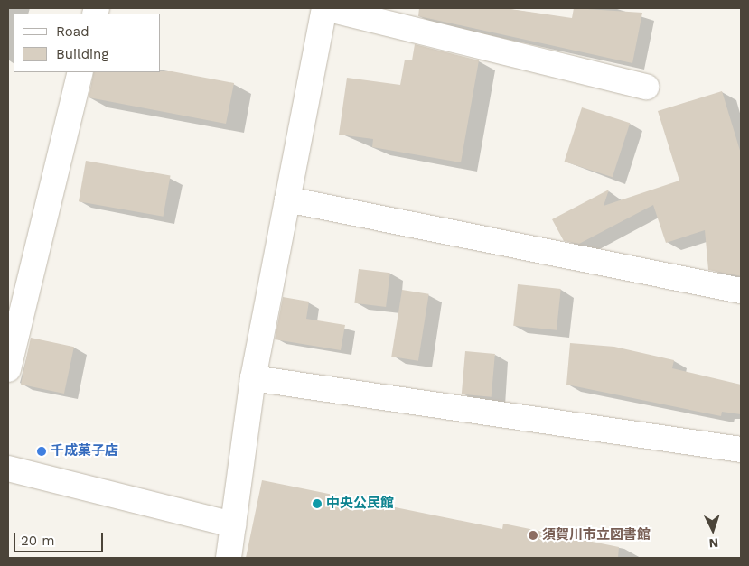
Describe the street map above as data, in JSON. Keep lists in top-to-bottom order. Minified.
{"places":["千成菓子店","中央公民館","須賀川市立図書館"],"legend":["Road","Building"],"scale_bar":"20 m","north":"bottom"}
